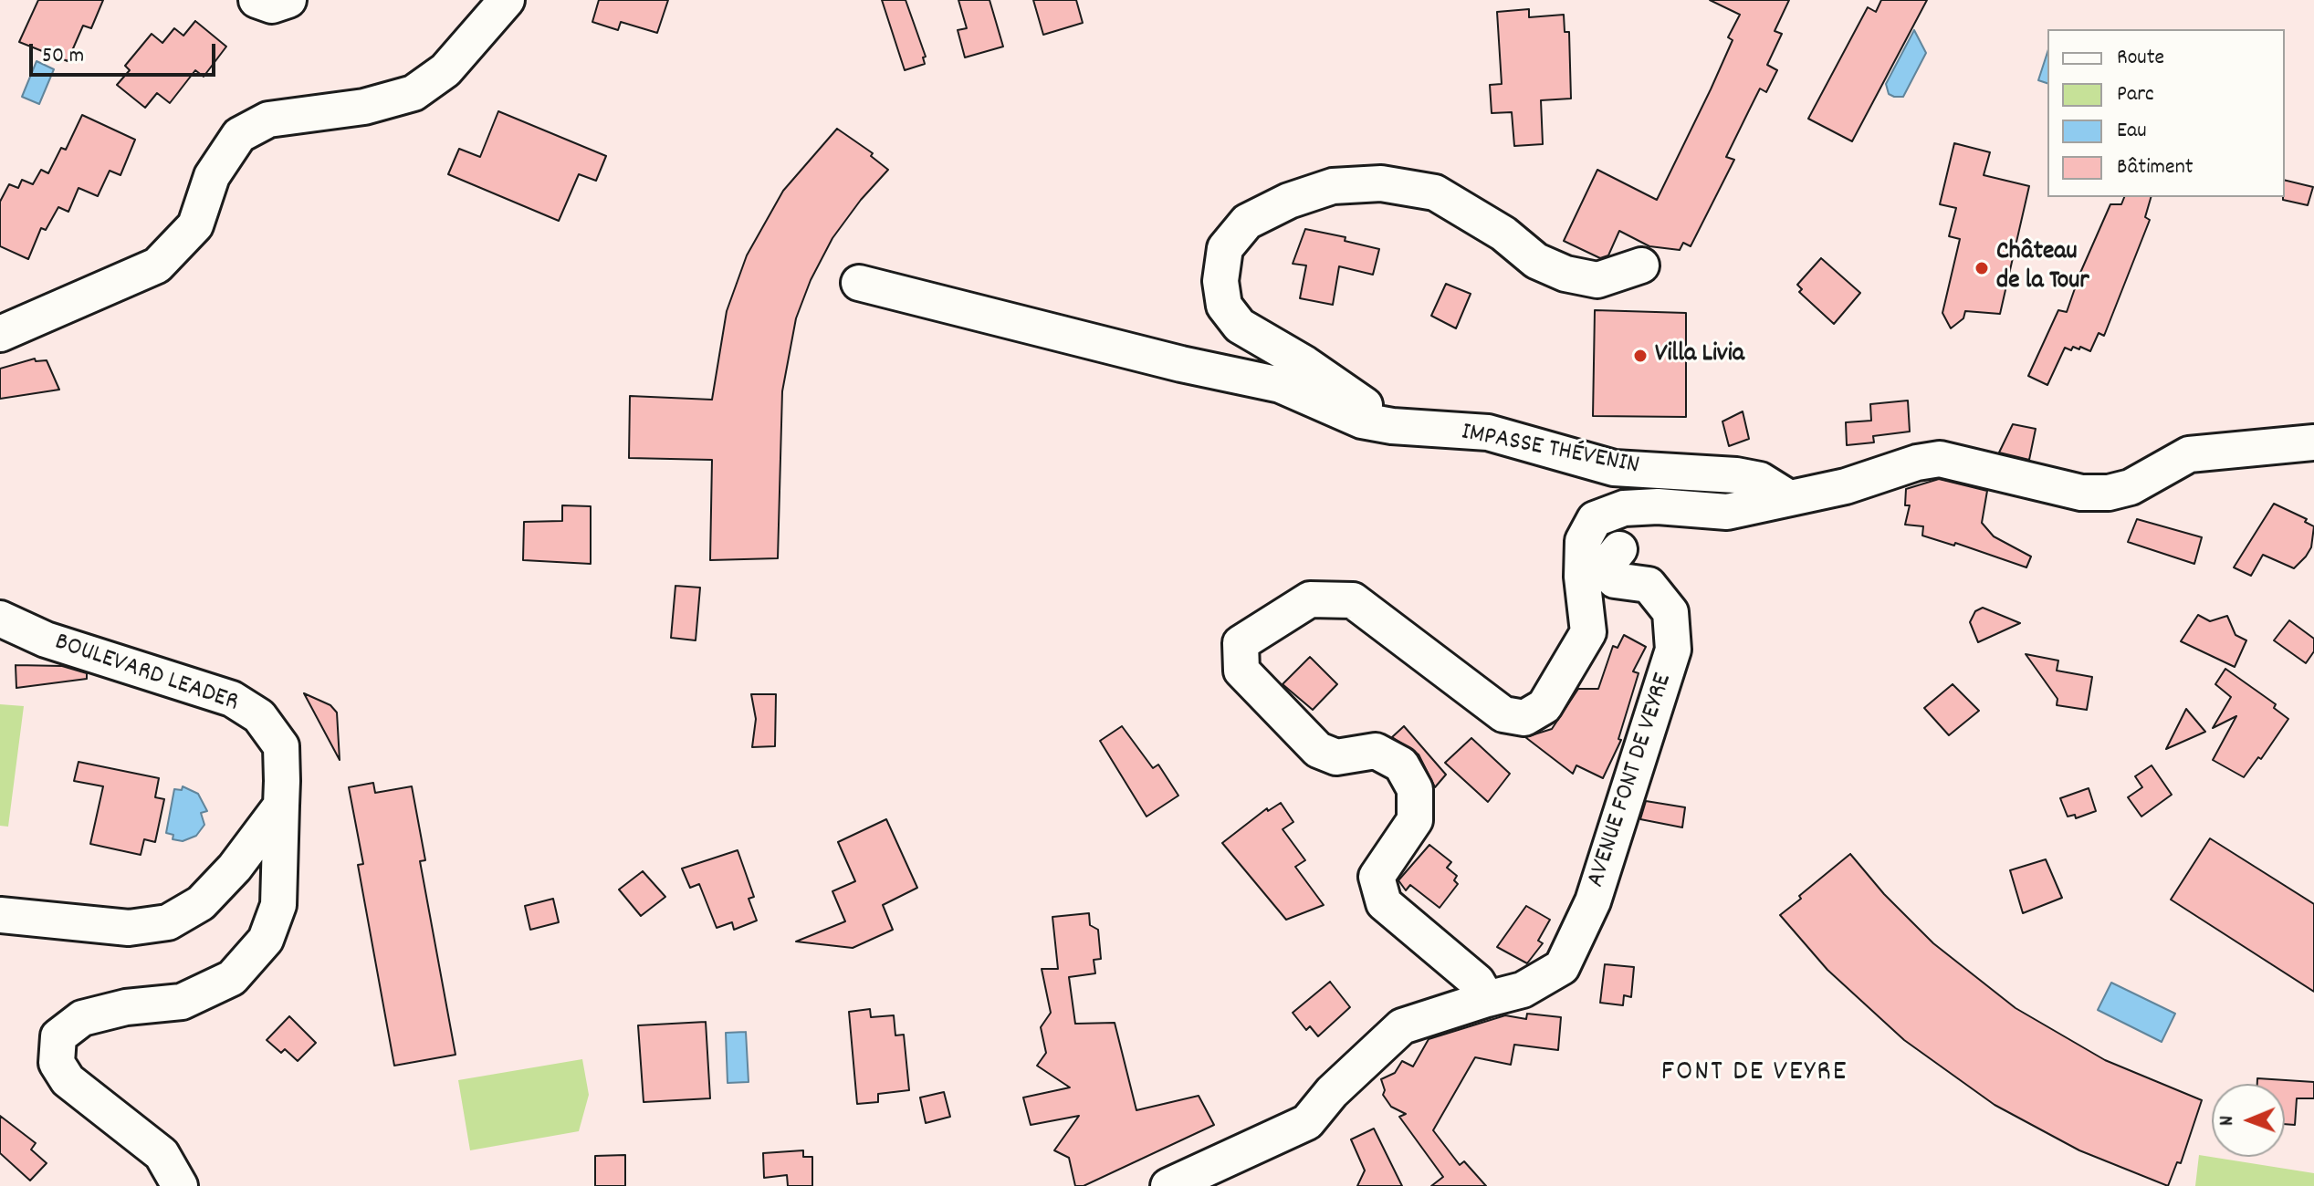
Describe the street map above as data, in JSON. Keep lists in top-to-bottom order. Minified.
{"streets":{"street":["IMPASSE THÉVENIN","BOULEVARD LEADER","AVENUE FONT DE VEYRE"]},"districts":["FONT DE VEYRE"],"places":["Château de la Tour","Villa Livia"],"legend":["Route","Parc","Eau","Bâtiment"],"scale_bar":"50 m","north":"left"}
